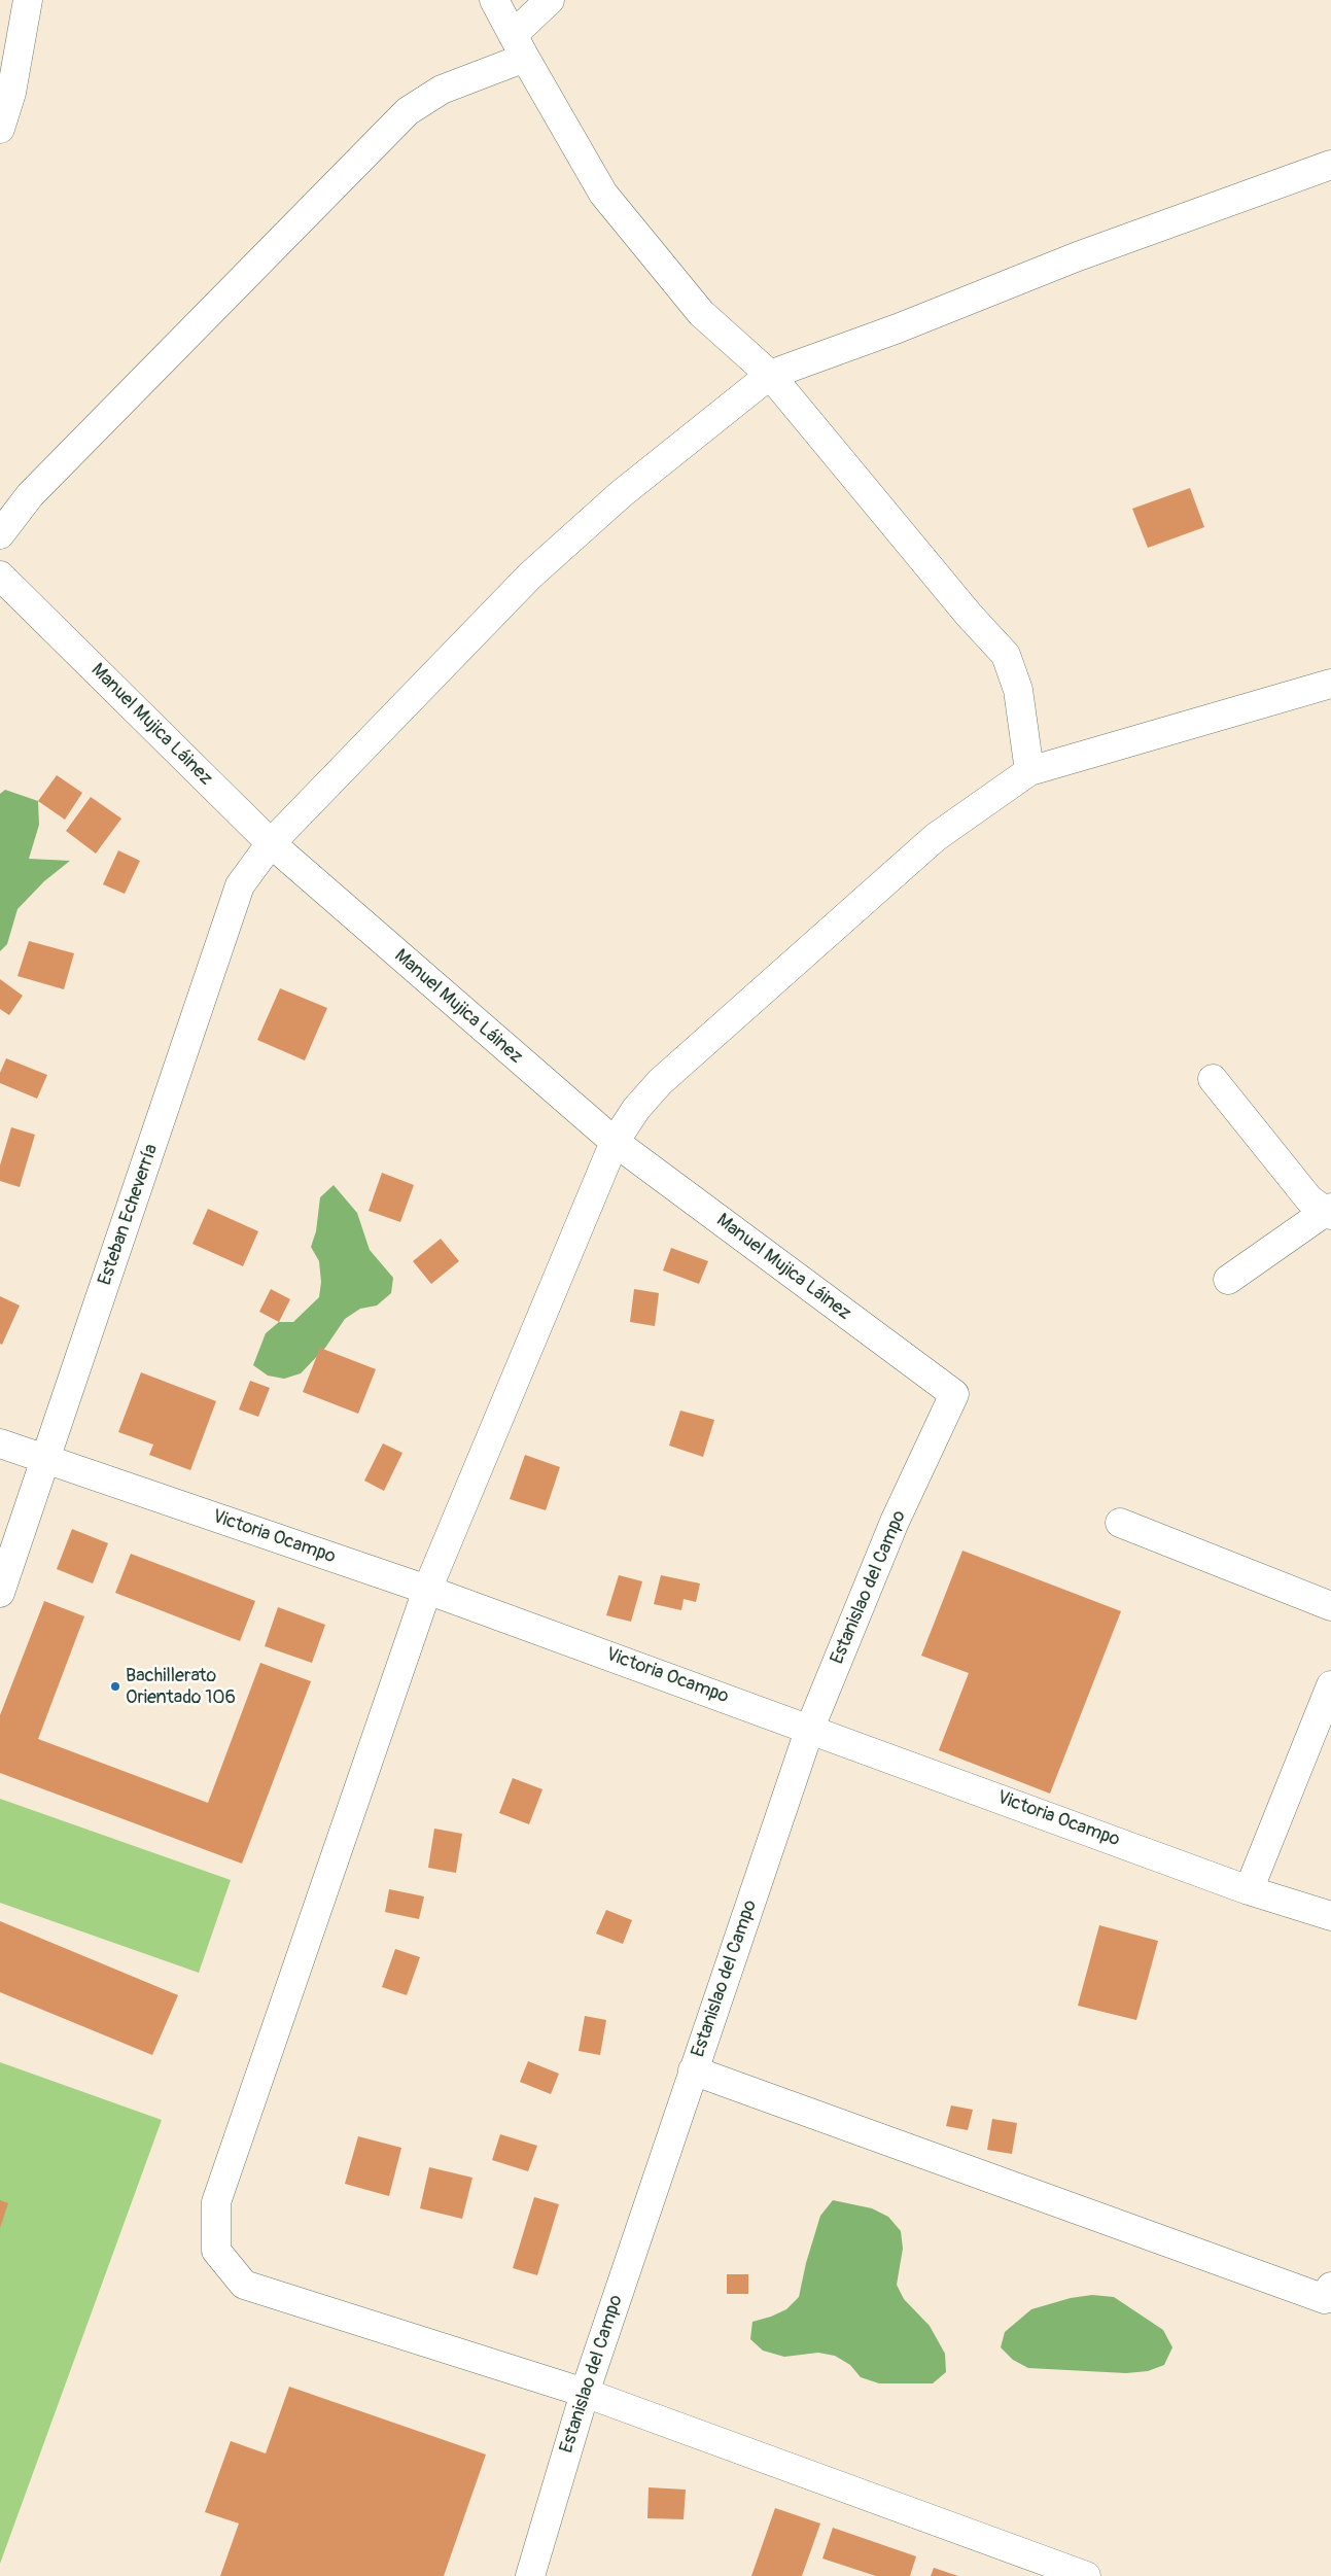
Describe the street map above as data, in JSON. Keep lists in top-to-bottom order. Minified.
{"streets":{"street":["Manuel Mujica Láinez","Esteban Echeverría","Victoria Ocampo","Estanislao del Campo"]},"crossings":[["Manuel Mujica Láinez","Esteban Echeverría"],["Manuel Mujica Láinez","Estanislao del Campo"],["Esteban Echeverría","Victoria Ocampo"],["Victoria Ocampo","Estanislao del Campo"]],"places":["Bachillerato Orientado 106"]}
